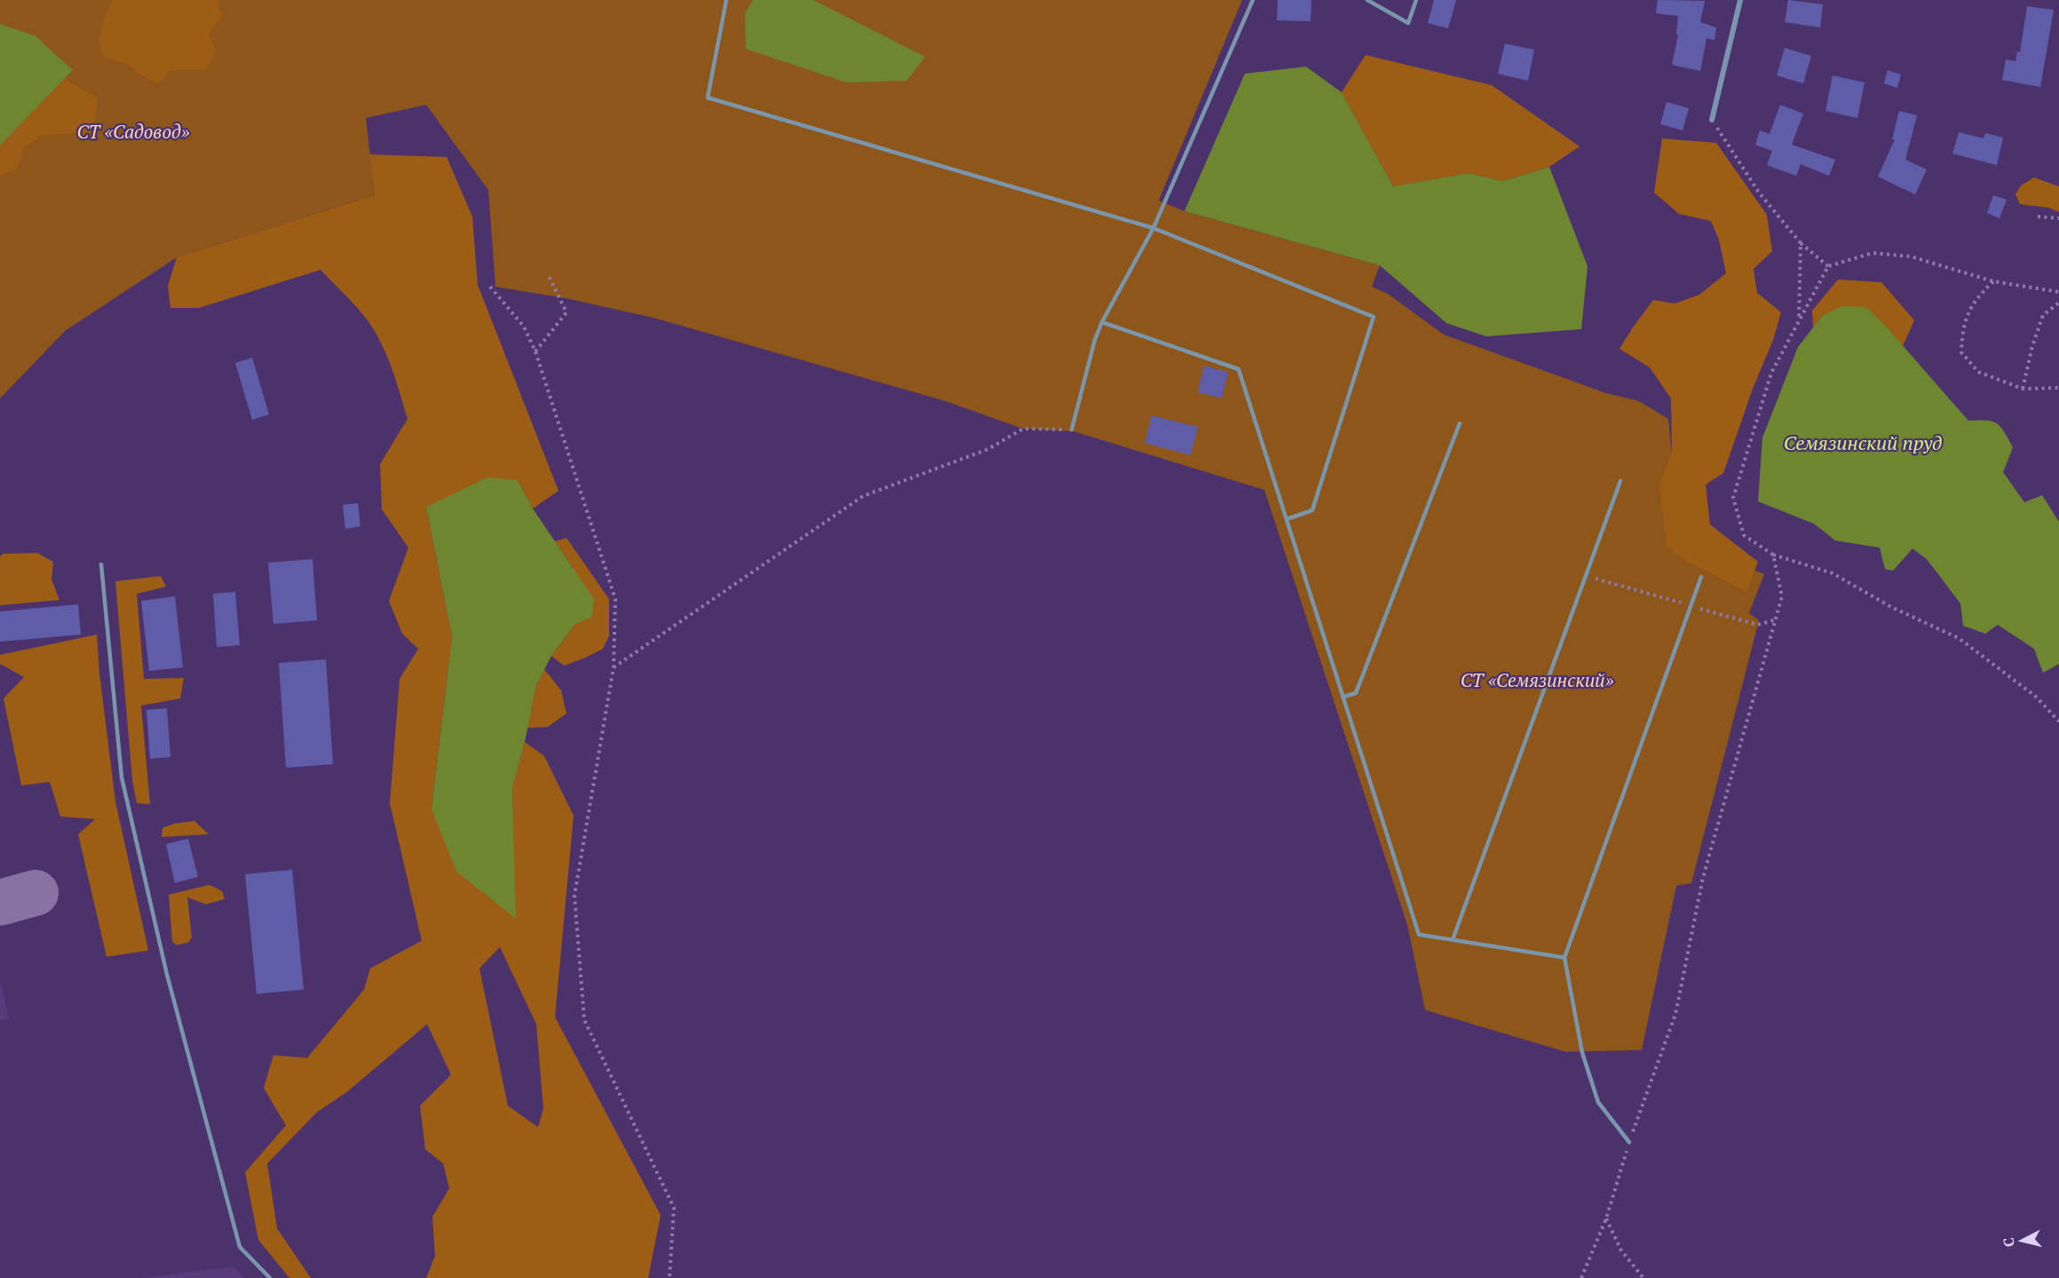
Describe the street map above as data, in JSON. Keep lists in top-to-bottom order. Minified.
{"water":["Семязинский пруд"],"parks":["СТ «Садовод»","СТ «Семязинский»"],"north":"left"}
